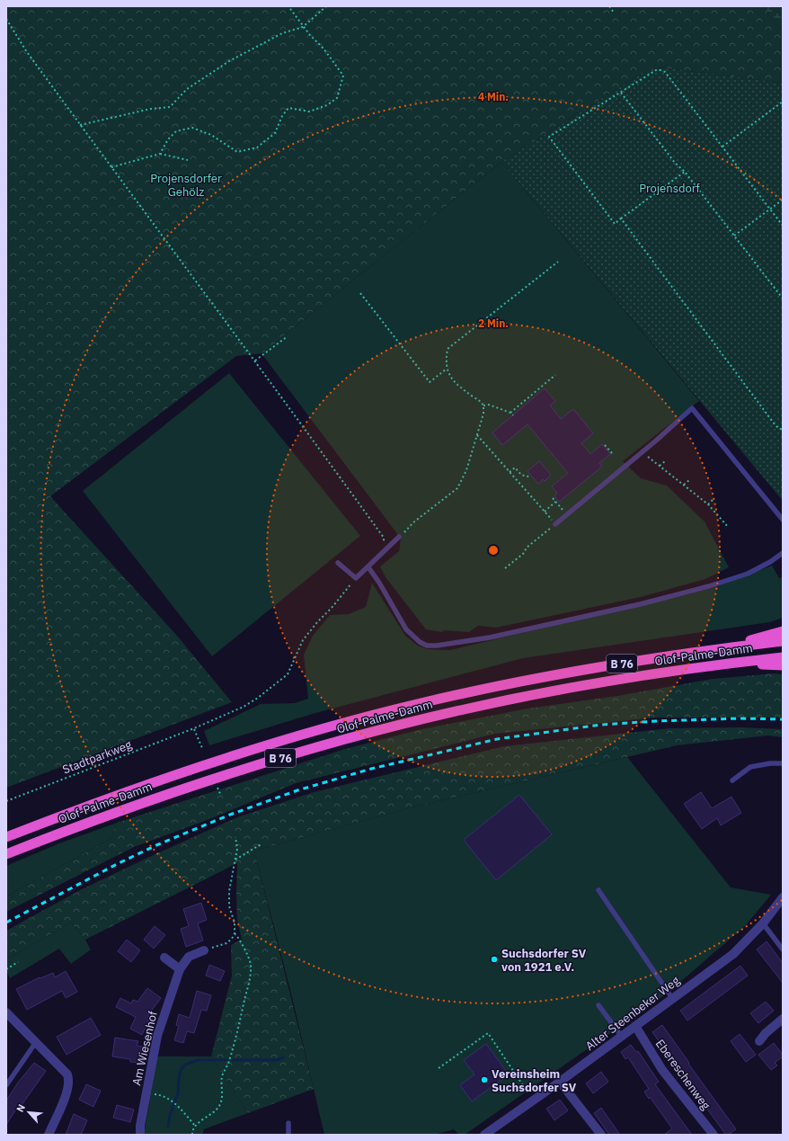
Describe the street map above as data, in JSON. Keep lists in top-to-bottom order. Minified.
{"streets":{"highway":["Olof-Palme-Damm","B 76"],"street":["Alter Steenbeker Weg","Am Wiesenhof","Ebereschenweg"],"path":["Stadtparkweg"]},"crossings":[["Alter Steenbeker Weg","Ebereschenweg"]],"parks":["Projensdorfer Gehölz","Projensdorf"],"places":["Suchsdorfer SV von 1921 e.V.","Vereinsheim Suchsdorfer SV"],"north":"top left","rings":["4 Min.","2 Min."]}
